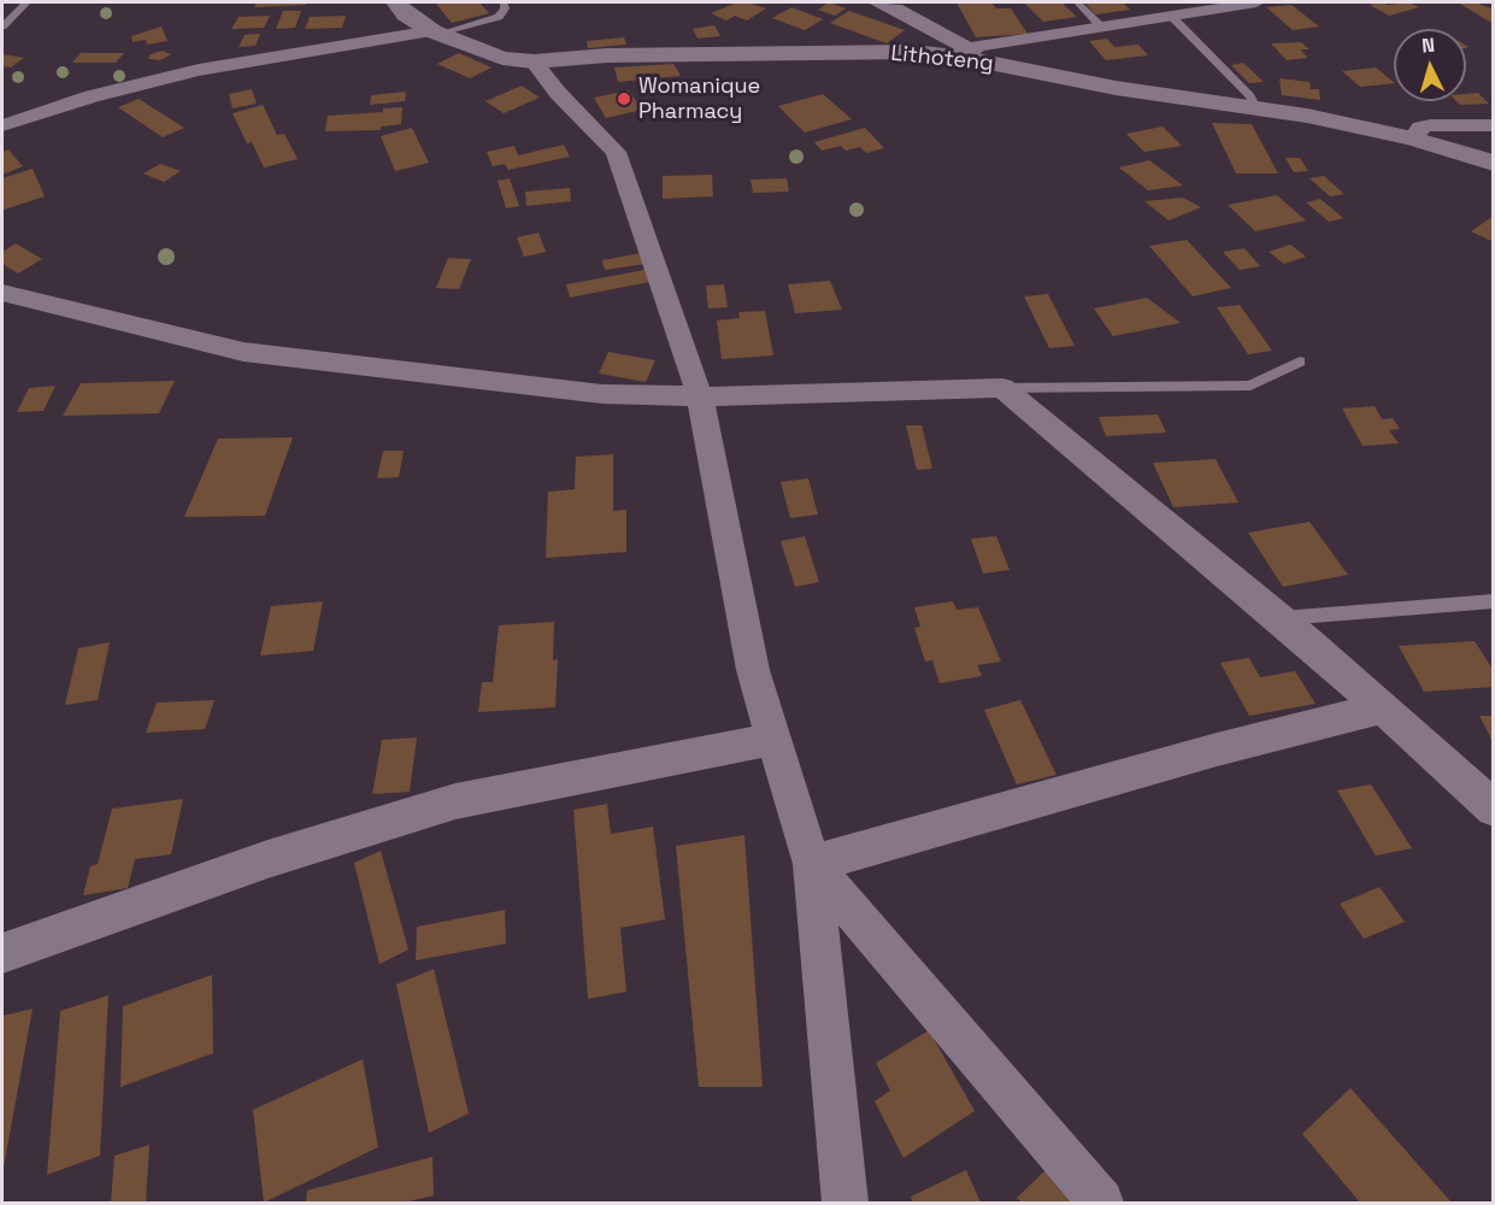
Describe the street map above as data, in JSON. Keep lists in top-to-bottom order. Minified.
{"streets":{"main road":["Lithoteng"]},"places":["Womanique Pharmacy"],"north":"top"}
